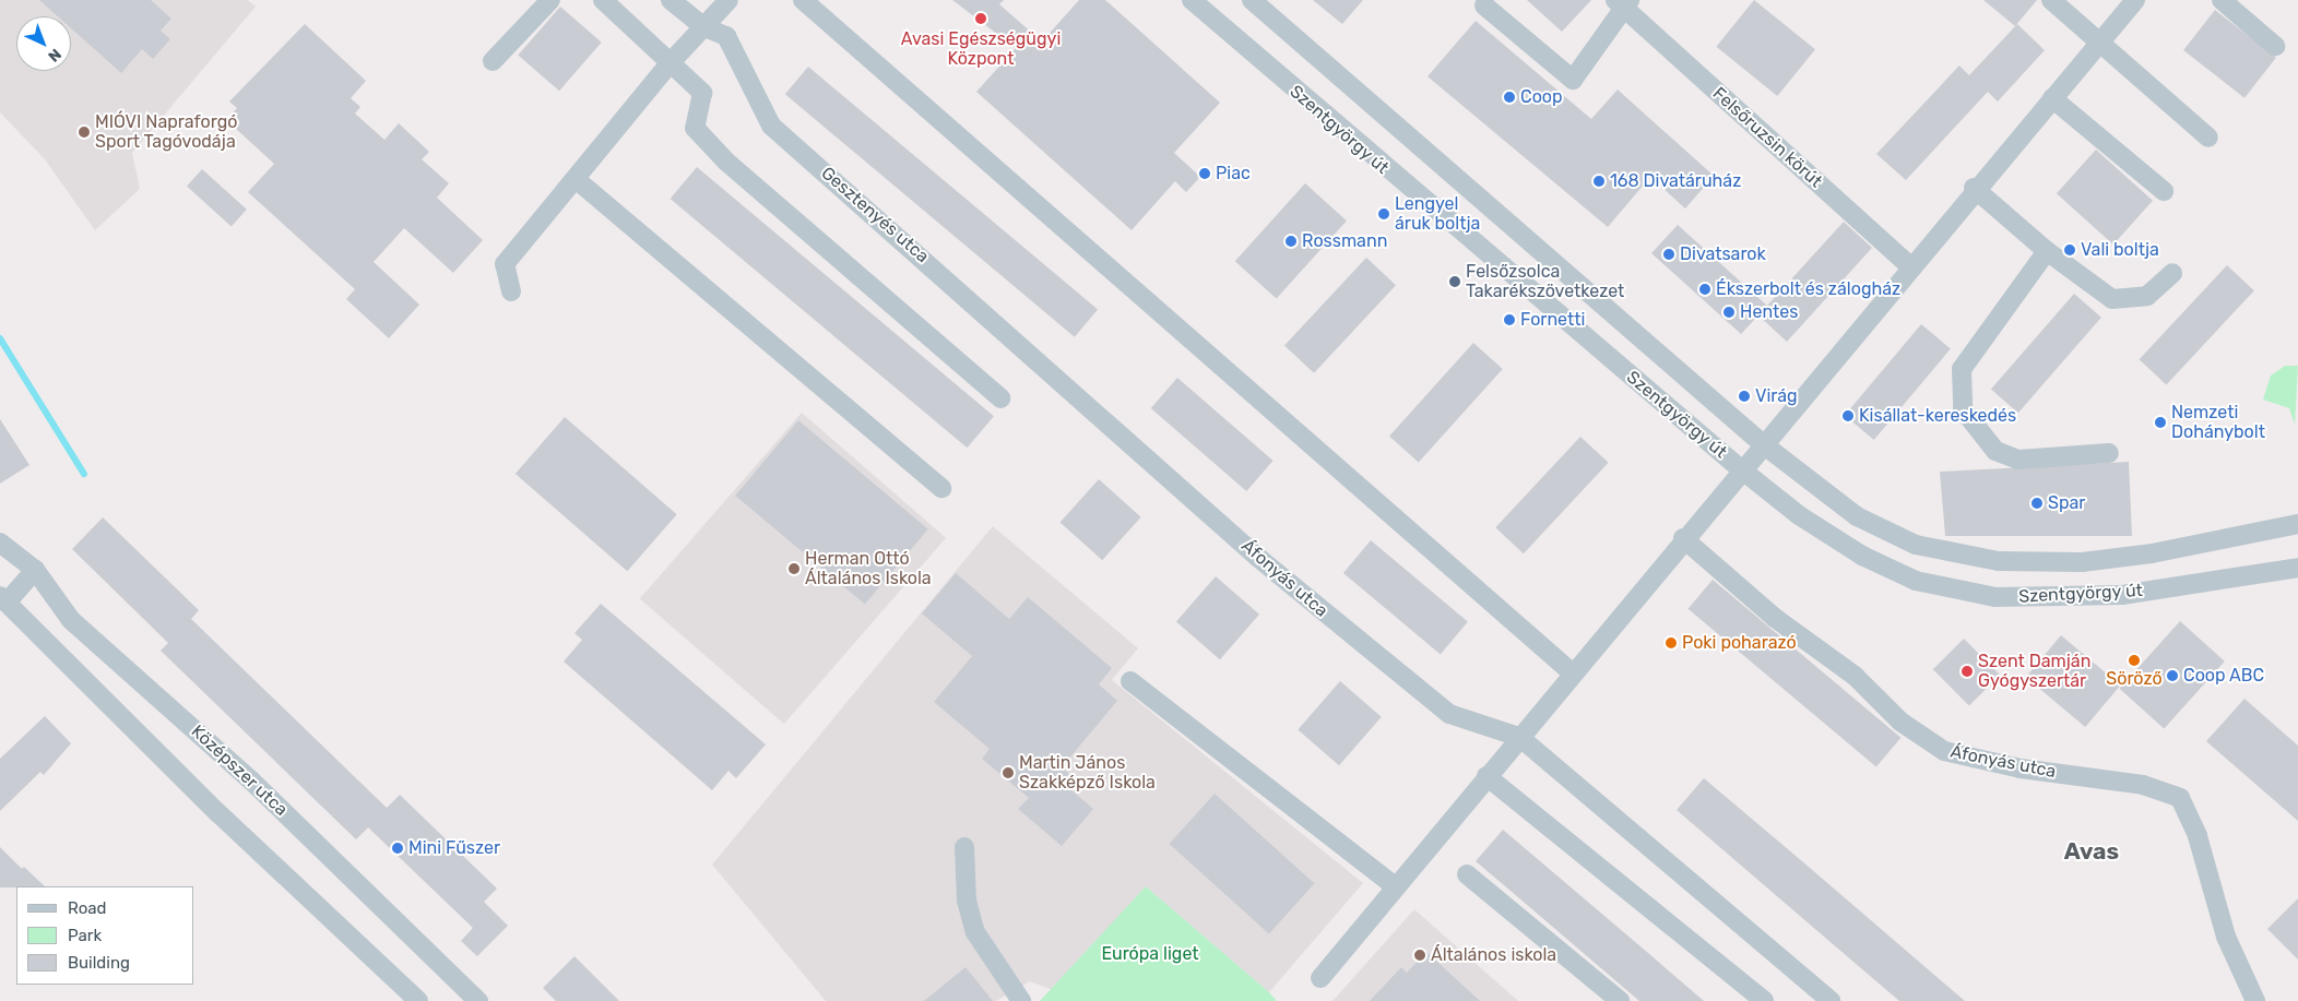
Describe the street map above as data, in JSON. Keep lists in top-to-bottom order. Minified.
{"streets":{"street":["Szentgyörgy út","Felsőruzsin körút","Gesztenyés utca","Áfonyás utca","Középszer utca"]},"crossings":[["Gesztenyés utca","Áfonyás utca"]],"districts":["Avas"],"parks":["Európa liget"],"places":["Avasi Egészségügyi Központ","Coop","MIÓVI Napraforgó Sport Tagóvodája","Piac","168 Divatáruház","Lengyel áruk boltja","Rossmann","Vali boltja","Divatsarok","Felsőzsolca Takarékszövetkezet","Ékszerbolt és zálogház","Hentes","Fornetti","Virág","Kisállat-kereskedés","Nemzeti Dohánybolt","Spar","Herman Ottó Általános Iskola","Poki poharazó","Söröző","Szent Damján Gyógyszertár","Coop ABC","Martin János Szakképző Iskola","Mini Fűszer","Általános iskola"],"legend":["Road","Park","Building"],"north":"bottom right"}
